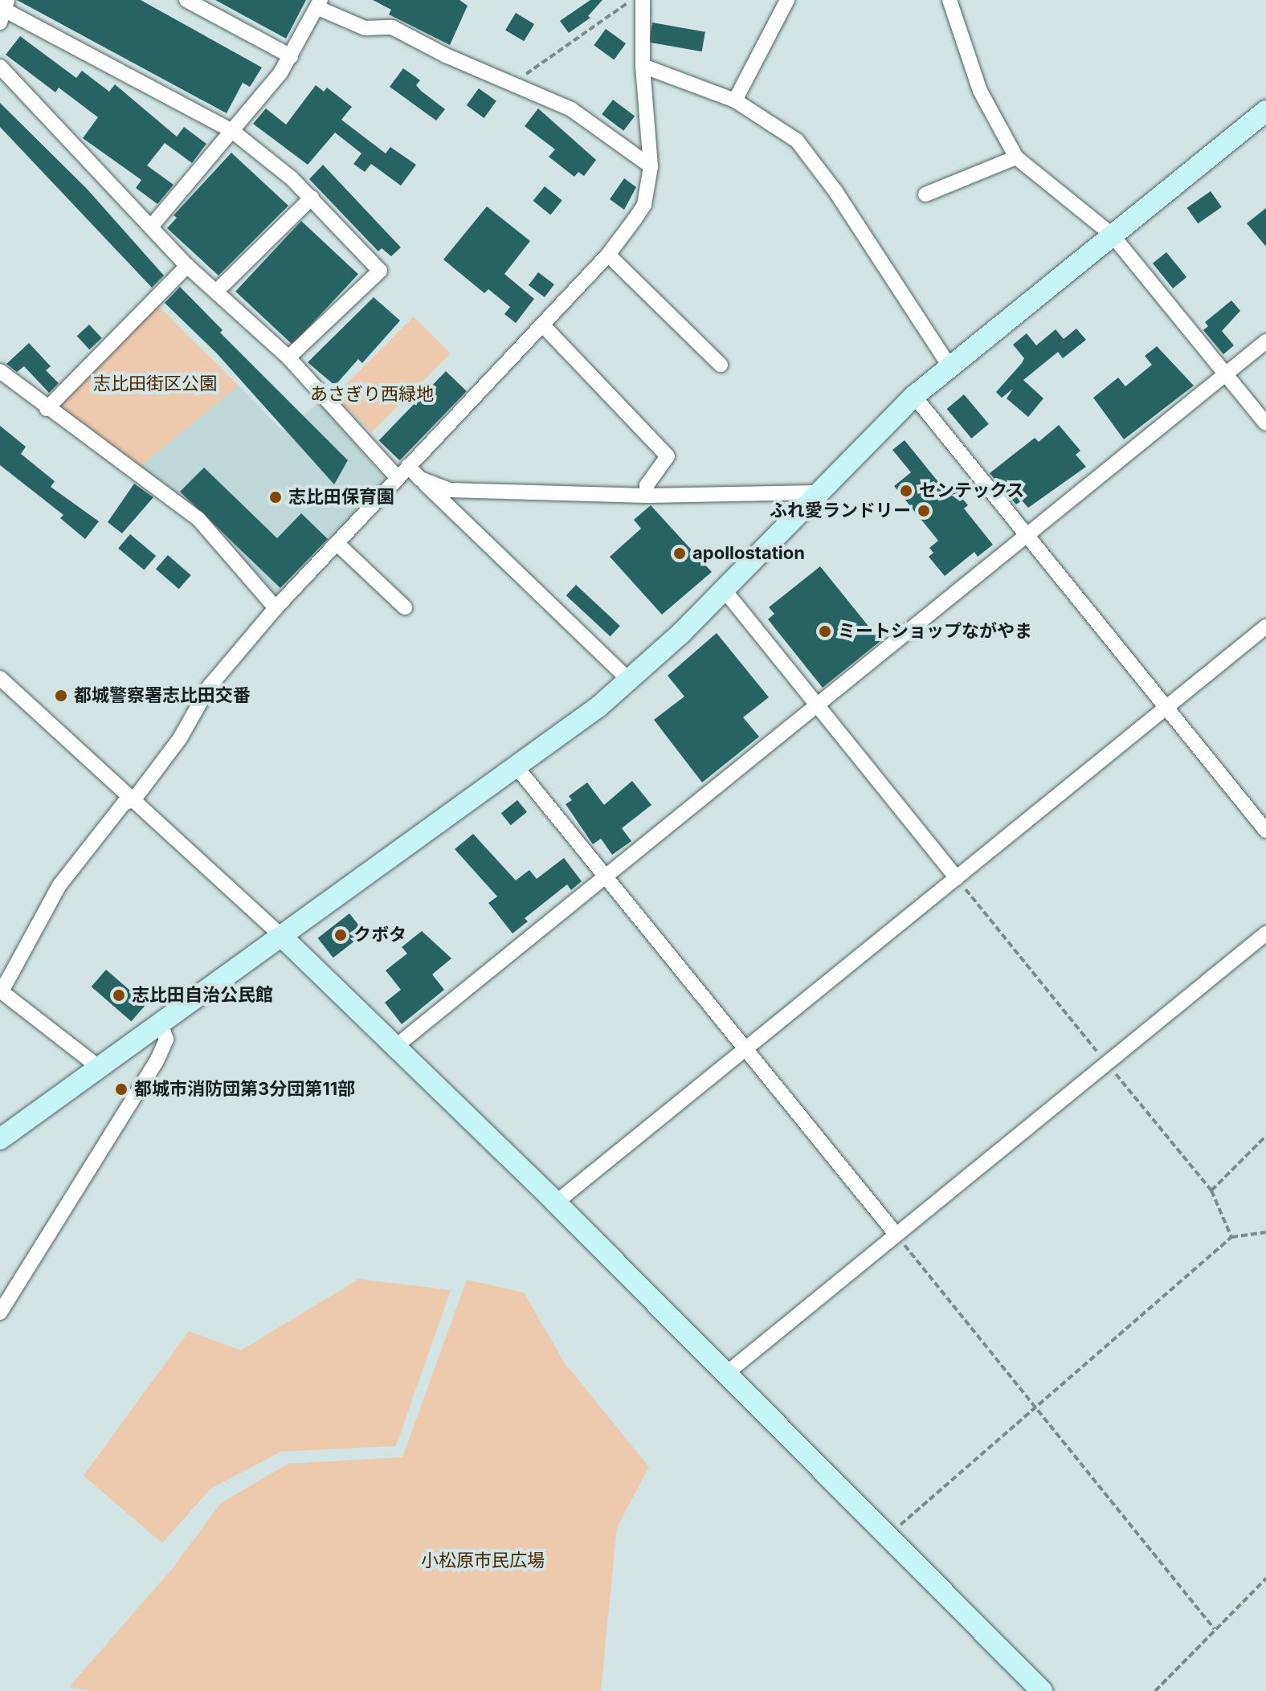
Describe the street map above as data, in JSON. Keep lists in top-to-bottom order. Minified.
{"parks":["志比田街区公園","あさぎり西緑地","小松原市民広場"],"places":["センテックス","志比田保育園","ふれ愛ランドリー","apollostation","ミートショップながやま","都城警察署志比田交番","クボタ","志比田自治公民館","都城市消防団第3分団第11部"]}
